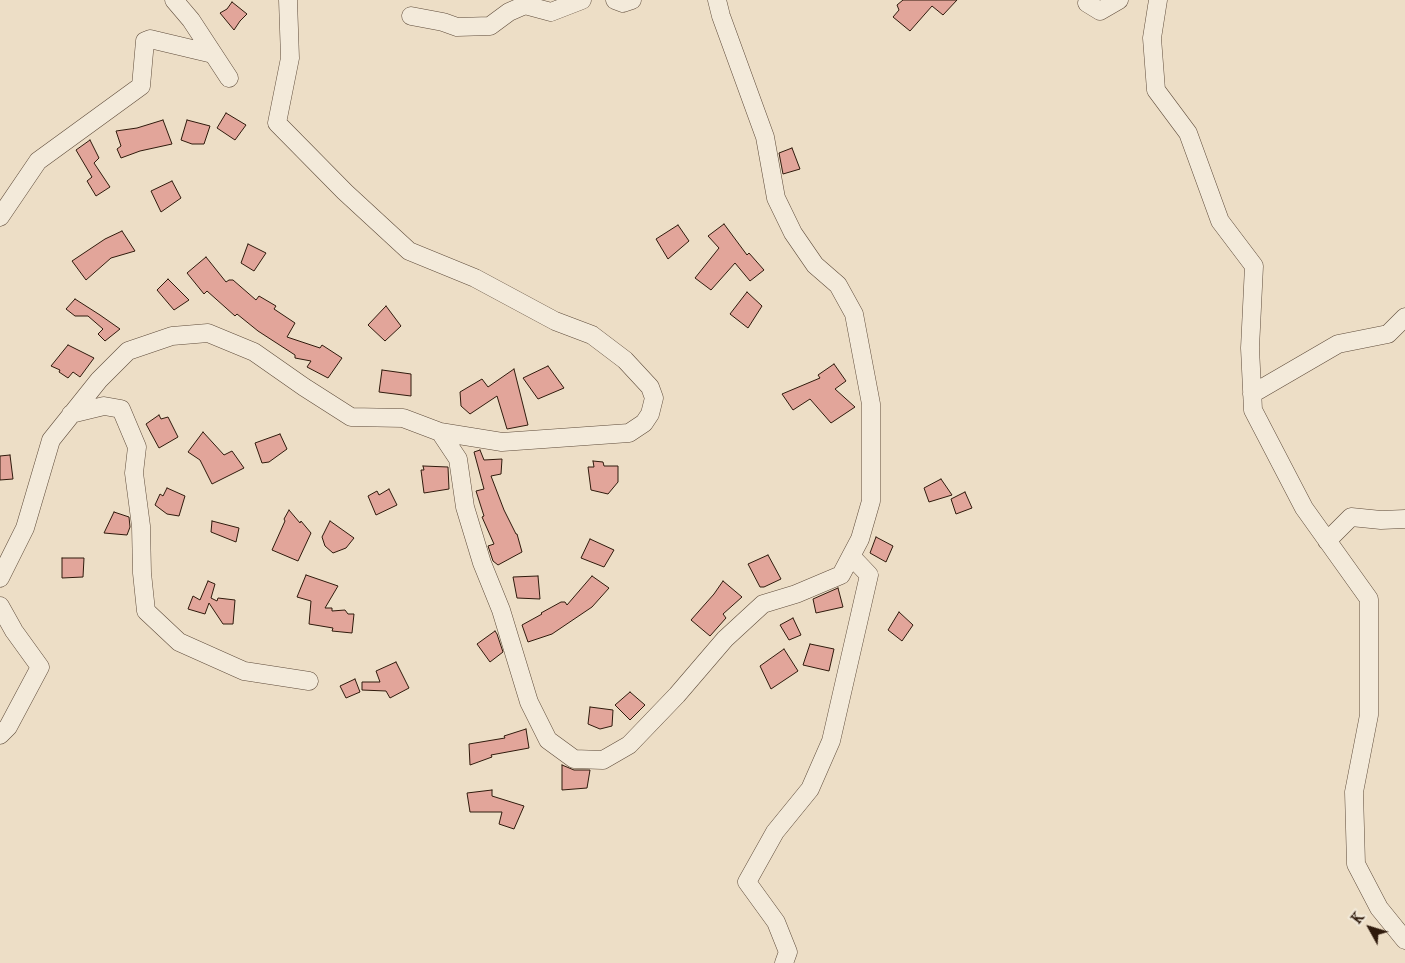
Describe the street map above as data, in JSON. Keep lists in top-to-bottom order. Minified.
{"north":"top left"}
